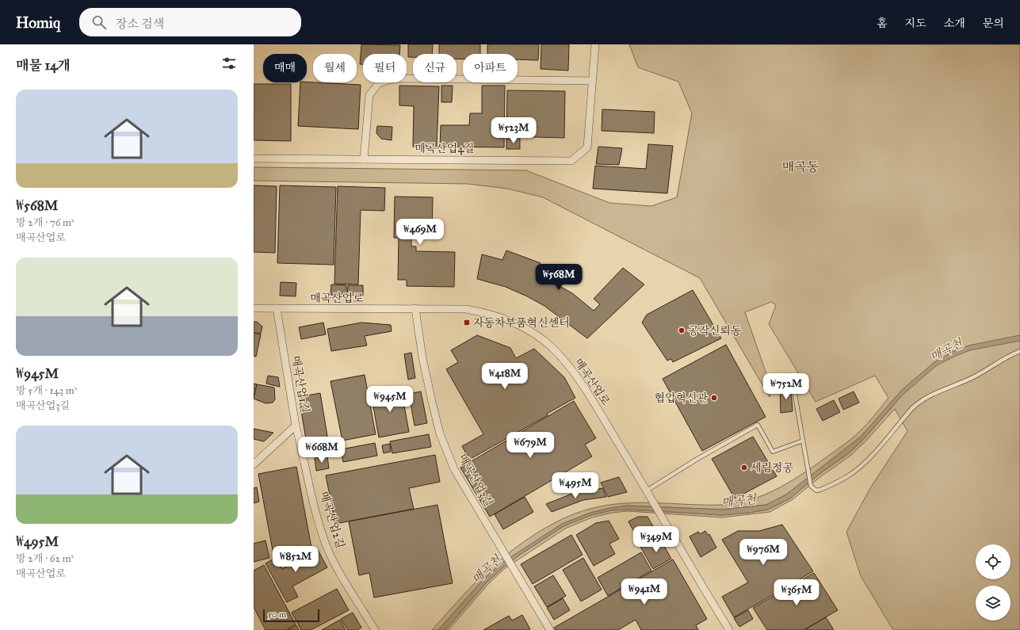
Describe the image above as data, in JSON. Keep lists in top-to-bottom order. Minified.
{"streets":{"street":["매곡산업4길","매곡산업로","매곡산업1길","매곡산업3길","매곡산업2길"]},"crossings":[["매곡산업로","매곡산업1길"],["매곡산업로","매곡산업3길"],["매곡산업1길","매곡산업2길"]],"districts":["매곡동"],"water":["매곡천"],"places":{"transit":["자동차부품혁신센터"],"other":["공작신뢰동","협업혁신관","세림정공"]},"scale_bar":"50 m","page":{"header":"Homiq","search":"장소 검색","nav":["홈","지도","소개","문의"],"heading":"매물 14개","chip":["매매","월세","필터","신규","아파트"],"list":[{"name":"₩568M","note":"방 2개 · 76 m² · 매곡산업로"},{"name":"₩945M","note":"방 5개 · 143 m² · 매곡산업3길"},{"name":"₩495M","note":"방 2개 · 62 m² · 매곡산업로"}],"price":["₩523M","₩469M","₩568M","₩418M","₩752M","₩945M","₩679M","₩668M","₩495M","₩349M","₩976M","₩852M","₩941M","₩365M"],"scale":"50 m"}}
